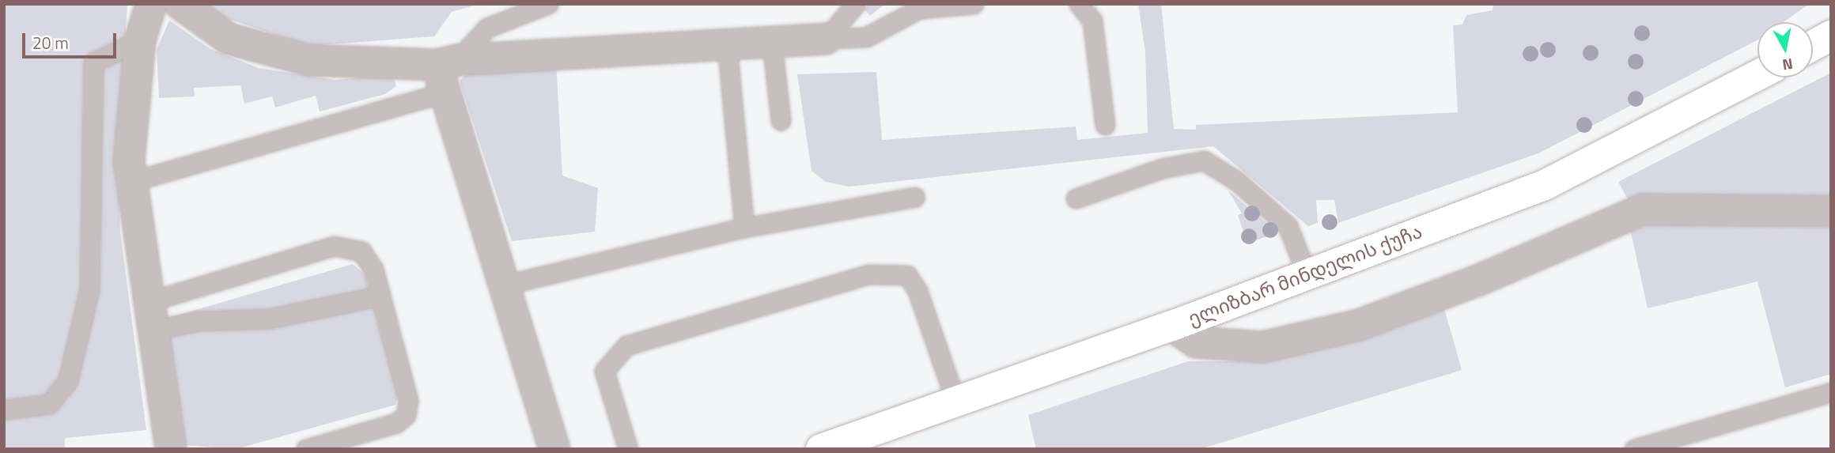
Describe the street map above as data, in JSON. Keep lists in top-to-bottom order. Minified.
{"streets":{"street":["ელიზბარ მინდელის ქუჩა"]},"scale_bar":"20 m","north":"bottom"}
